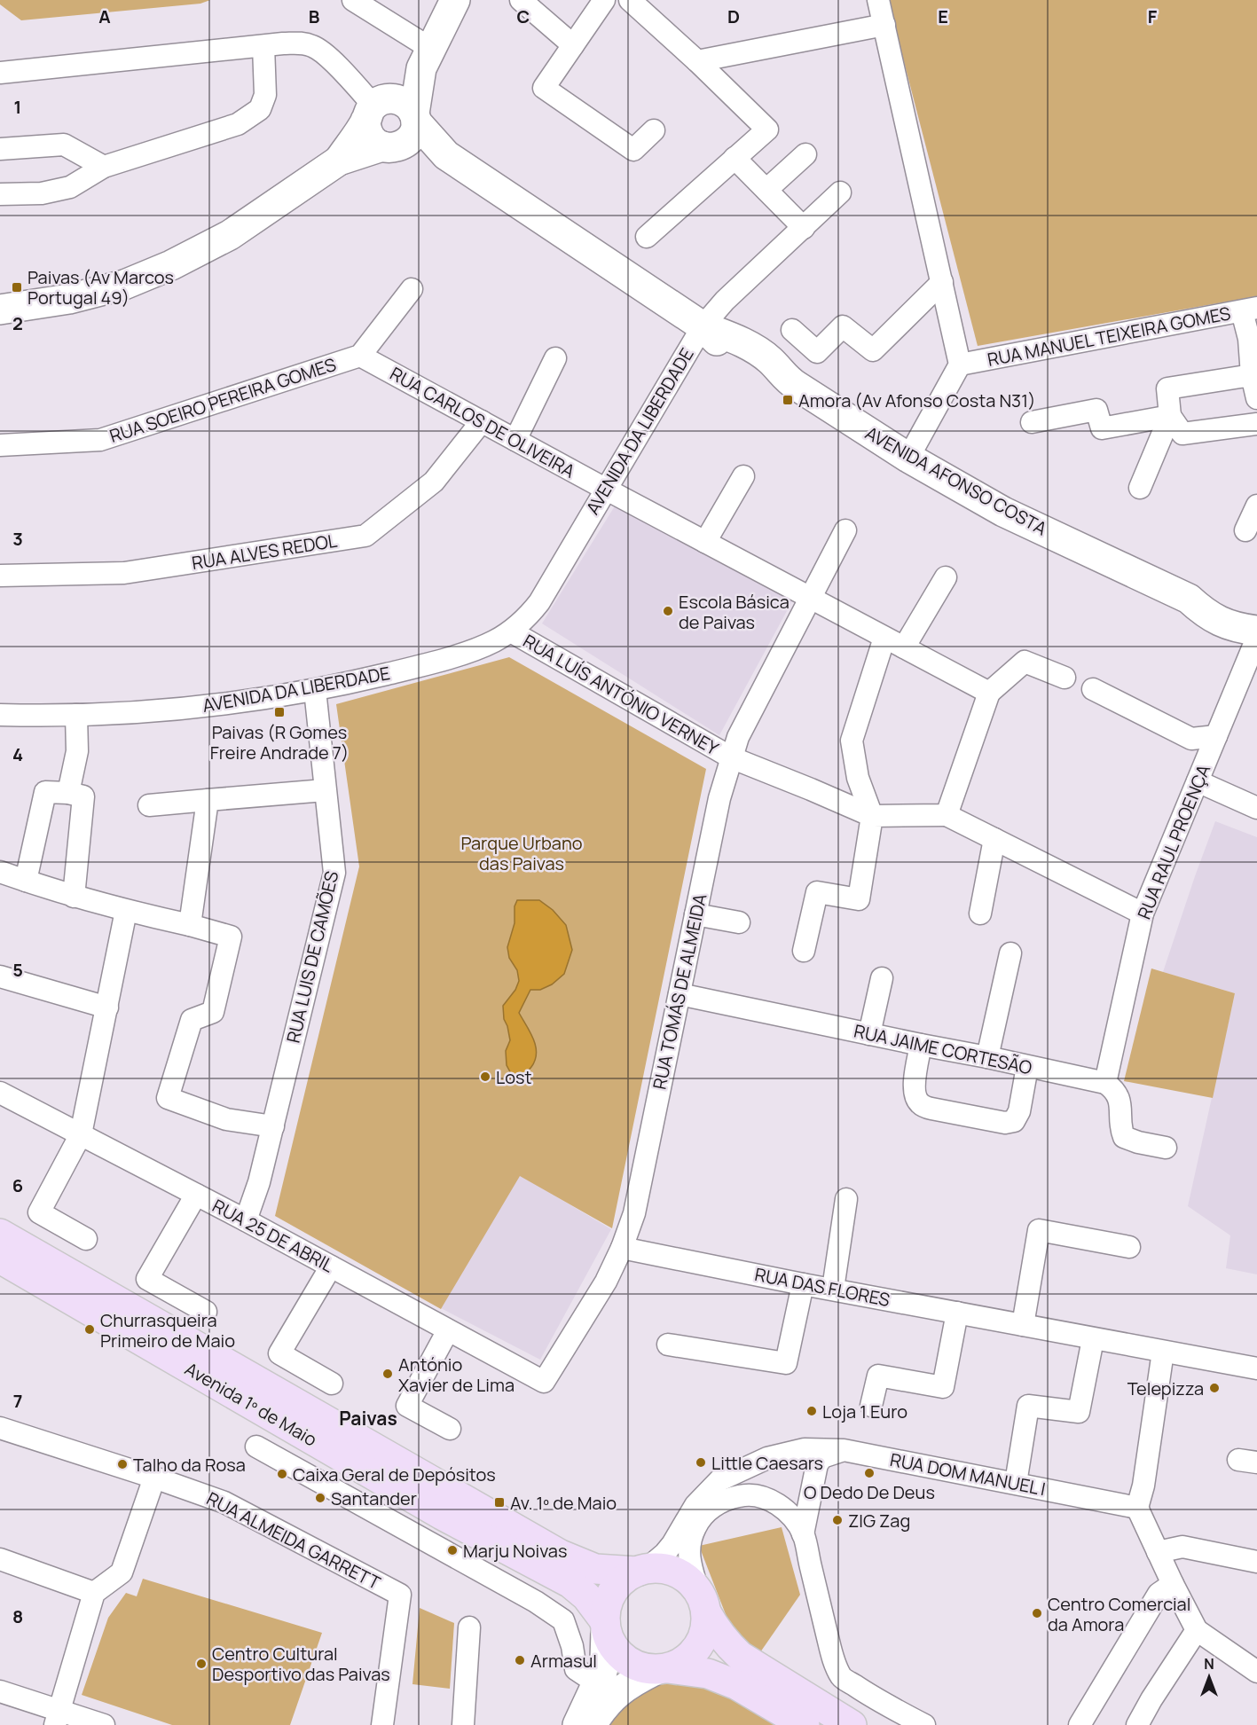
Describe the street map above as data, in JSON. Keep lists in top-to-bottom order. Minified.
{"streets":{"main road":["AVENIDA AFONSO COSTA","Avenida 1º de Maio"],"street":["RUA MANUEL TEIXEIRA GOMES","RUA SOEIRO PEREIRA GOMES","RUA CARLOS DE OLIVEIRA","AVENIDA DA LIBERDADE","RUA ALVES REDOL","RUA LUÍS ANTÓNIO VERNEY","RUA RAUL PROENÇA","RUA LUIS DE CAMÕES","RUA TOMÁS DE ALMEIDA","RUA JAIME CORTESÃO","RUA 25 DE ABRIL","RUA DAS FLORES","RUA DOM MANUEL I","RUA ALMEIDA GARRETT"]},"crossings":[["RUA SOEIRO PEREIRA GOMES","RUA CARLOS DE OLIVEIRA"],["RUA CARLOS DE OLIVEIRA","AVENIDA DA LIBERDADE"],["RUA CARLOS DE OLIVEIRA","RUA ALVES REDOL"],["RUA CARLOS DE OLIVEIRA","RUA TOMÁS DE ALMEIDA"],["AVENIDA DA LIBERDADE","AVENIDA AFONSO COSTA"],["AVENIDA DA LIBERDADE","RUA LUÍS ANTÓNIO VERNEY"],["AVENIDA DA LIBERDADE","RUA LUIS DE CAMÕES"],["RUA LUÍS ANTÓNIO VERNEY","RUA TOMÁS DE ALMEIDA"],["RUA RAUL PROENÇA","RUA JAIME CORTESÃO"],["RUA LUIS DE CAMÕES","RUA 25 DE ABRIL"],["RUA TOMÁS DE ALMEIDA","RUA JAIME CORTESÃO"],["RUA TOMÁS DE ALMEIDA","RUA 25 DE ABRIL"],["RUA TOMÁS DE ALMEIDA","RUA DAS FLORES"],["Avenida 1º de Maio","RUA DOM MANUEL I"]],"districts":["Paivas"],"parks":["Parque Urbano das Paivas"],"places":{"transit":["Paivas (Av Marcos Portugal 49)","Amora (Av Afonso Costa N31)","Paivas (R Gomes Freire Andrade 7)","Av. 1º de Maio"],"other":["Escola Básica de Paivas","Lost","Churrasqueira Primeiro de Maio","António Xavier de Lima","Telepizza","Loja 1 Euro","Little Caesars","Talho da Rosa","O Dedo De Deus","Caixa Geral de Depósitos","Santander","ZIG Zag","Marju Noivas","Centro Comercial da Amora","Armasul","Centro Cultural Desportivo das Paivas"]},"north":"top","grid":{"columns":["A","B","C","D","E","F"],"rows":["1","2","3","4","5","6","7","8"]}}
